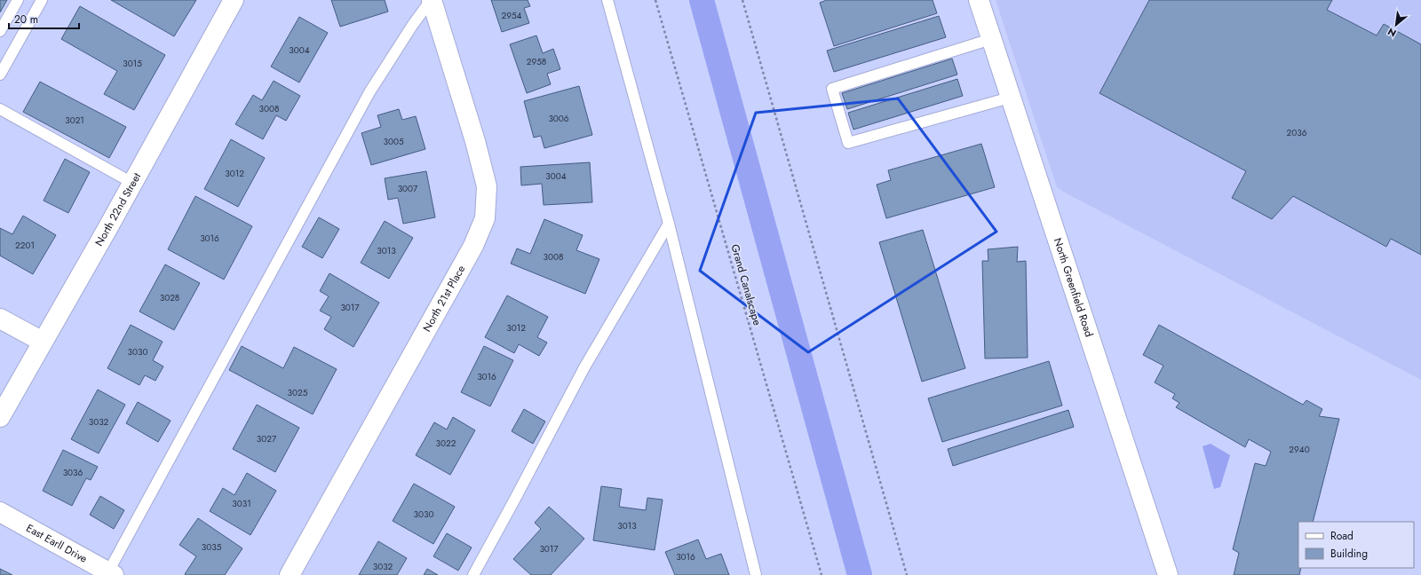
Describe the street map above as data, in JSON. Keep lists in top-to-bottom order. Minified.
{"streets":{"street":["North 22nd Street","North Greenfield Road","North 21st Place","East Earll Drive"],"path":["Grand Canalscape"]},"house_numbers":["2954","3004","2958","3015","3008","3006","3021","2036","3005","3012","3004","3007","3016","2201","3013","3008","3028","3017","3012","3030","3016","3025","3032","3027","3022","2940","3036","3031","3030","3013","3035","3017","3016","3032"],"legend":["Road","Building"],"scale_bar":"20 m","north":"bottom left"}
